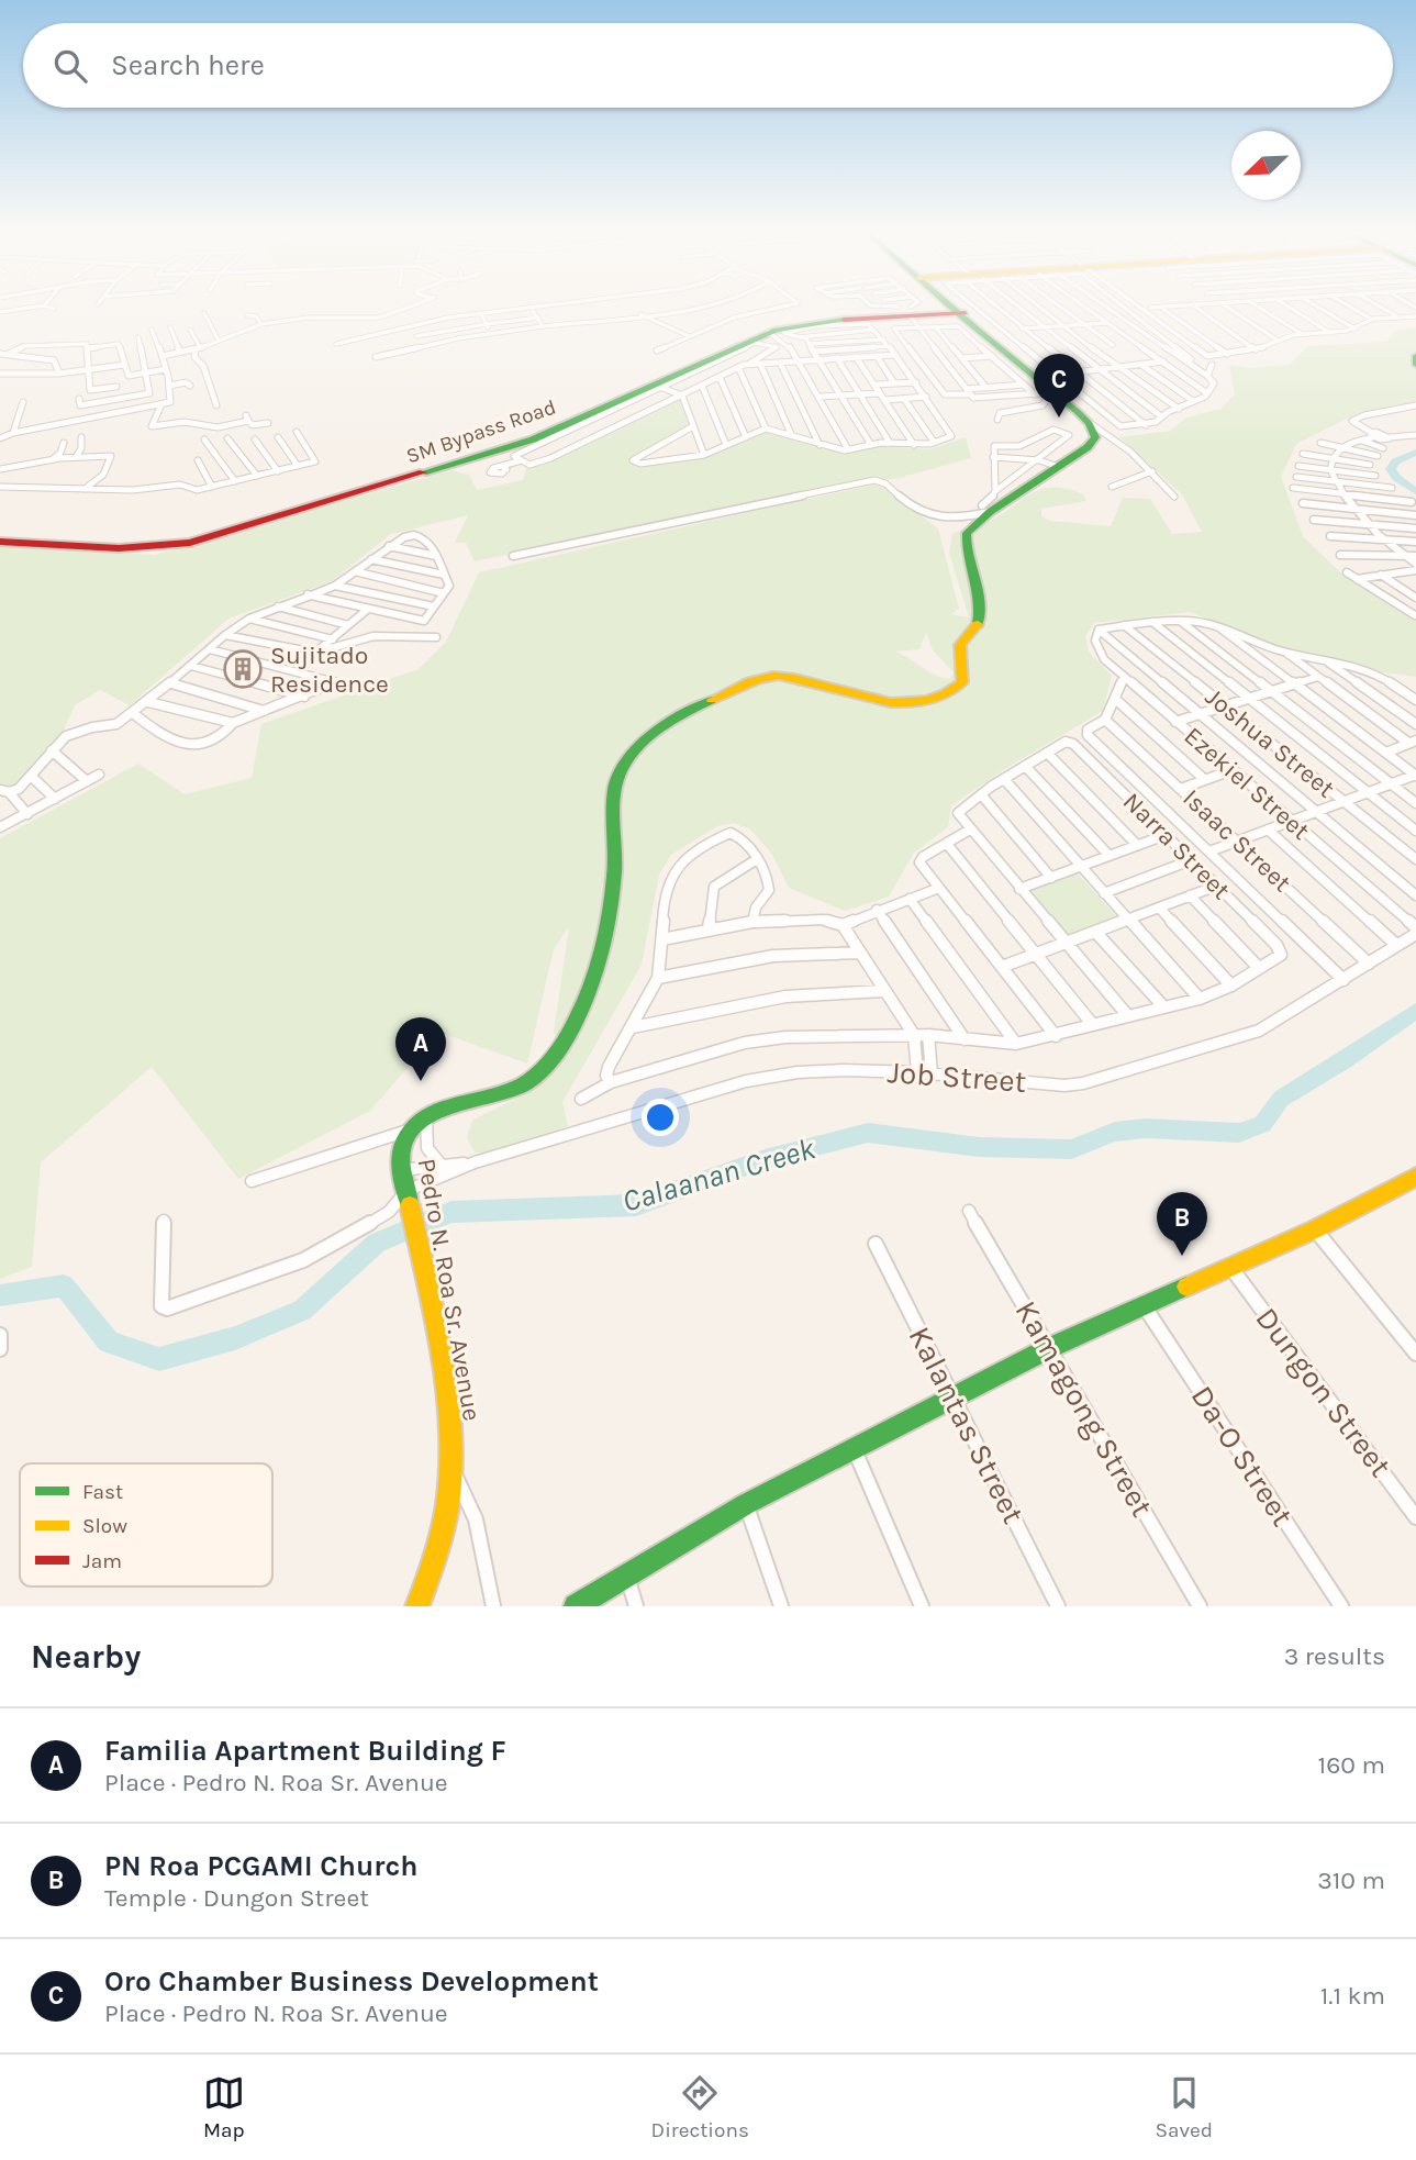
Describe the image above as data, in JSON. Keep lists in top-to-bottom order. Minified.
{"streets":{"street":["SM Bypass Road","Joshua Street","Ezekiel Street","Isaac Street","Narra Street","Job Street","Pedro N. Roa Sr. Avenue","Dungon Street","Kamagong Street","Kalantas Street","Da-O Street"]},"crossings":[["Isaac Street","Job Street"],["Job Street","Pedro N. Roa Sr. Avenue"]],"water":["Calaanan Creek"],"places":{"building":["Sujitado Residence"]},"legend":["Fast","Slow","Jam"],"north":"bottom left","page":{"search":"Search here","pins":["C","A","B"],"heading":["Nearby","3 results"],"list":[{"mark":"A","name":"Familia Apartment Building F","note":"Place · Pedro N. Roa Sr. Avenue","value":"160 m"},{"mark":"B","name":"PN Roa PCGAMI Church","note":"Temple · Dungon Street","value":"310 m"},{"mark":"C","name":"Oro Chamber Business Development","note":"Place · Pedro N. Roa Sr. Avenue","value":"1.1 km"}],"nav":["Map","Directions","Saved"]}}
